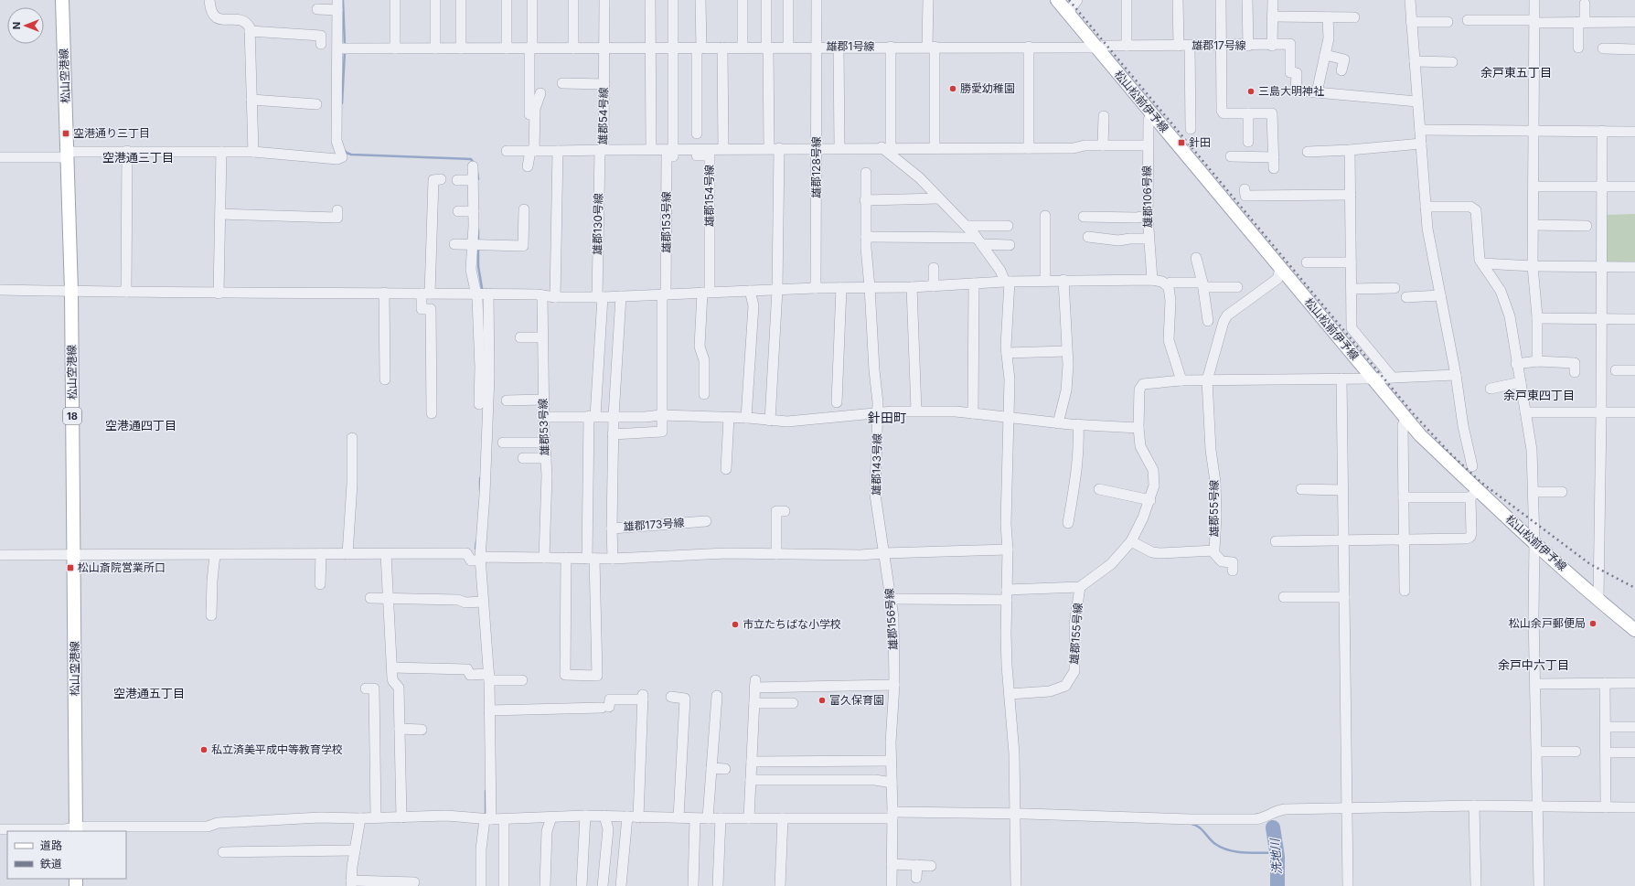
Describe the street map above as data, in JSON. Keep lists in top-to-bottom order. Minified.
{"streets":{"main road":["松山空港線","松山松前伊予線","18"],"street":["雄郡17号線","雄郡1号線","雄郡54号線","雄郡128号線","雄郡154号線","雄郡106号線","雄郡153号線","雄郡130号線","雄郡53号線","雄郡143号線","雄郡55号線","雄郡173号線","雄郡156号線","雄郡155号線"]},"crossings":[["雄郡17号線","雄郡1号線"],["雄郡17号線","松山松前伊予線"],["雄郡1号線","松山松前伊予線"],["雄郡1号線","雄郡54号線"],["雄郡1号線","雄郡128号線"],["松山松前伊予線","雄郡106号線"],["松山松前伊予線","雄郡55号線"],["雄郡54号線","雄郡130号線"],["雄郡154号線","雄郡153号線"],["雄郡143号線","雄郡156号線"]],"districts":["余戸東五丁目","空港通三丁目","余戸東四丁目","針田町","空港通四丁目","余戸中六丁目","空港通五丁目"],"water":["洗地川"],"places":{"other":["勝愛幼稚園","三島大明神社","松山余戸郵便局","市立たちばな小学校","富久保育園","私立済美平成中等教育学校"],"transit":["空港通り三丁目","針田","松山斎院営業所口"]},"legend":["道路","鉄道"],"north":"left"}
